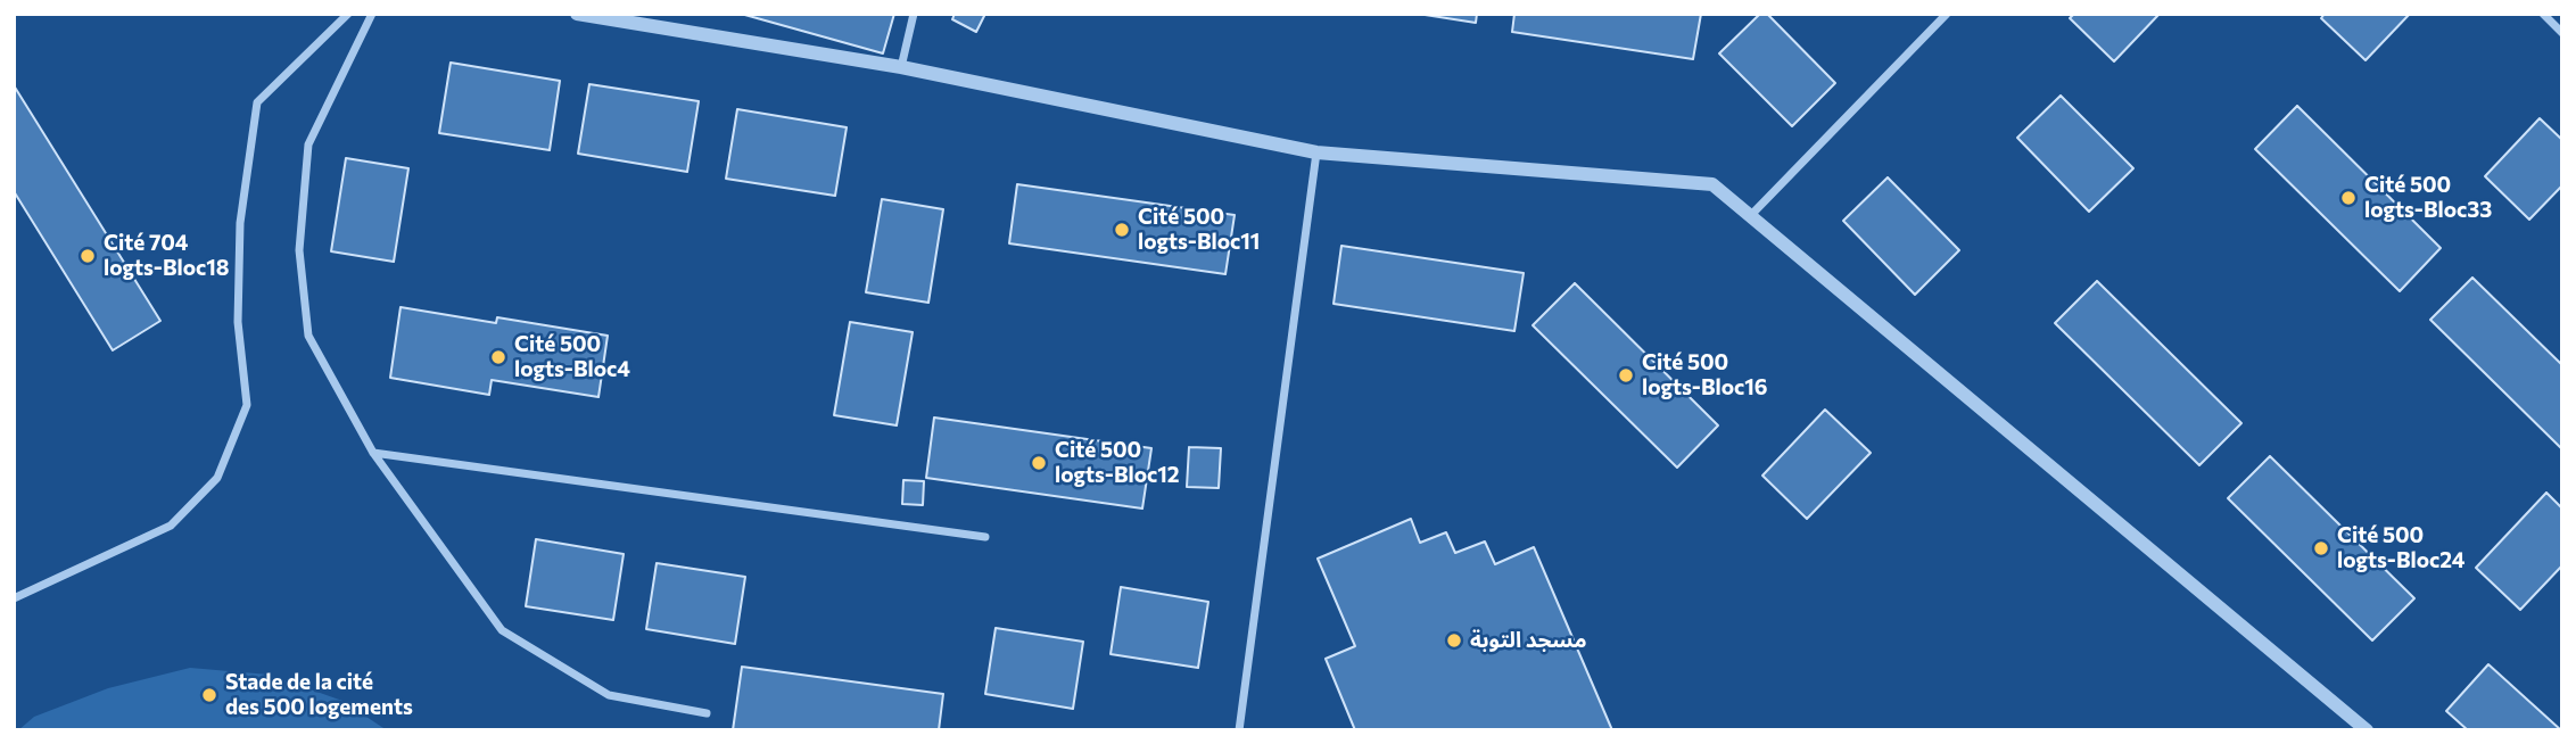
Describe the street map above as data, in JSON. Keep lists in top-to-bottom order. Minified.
{"places":["Cité 500 logts-Bloc33","Cité 500 logts-Bloc11","Cité 704 logts-Bloc18","Cité 500 logts-Bloc4","Cité 500 logts-Bloc16","Cité 500 logts-Bloc12","Cité 500 logts-Bloc24","مسجد التوبة","Stade de la cité des 500 logements"]}
